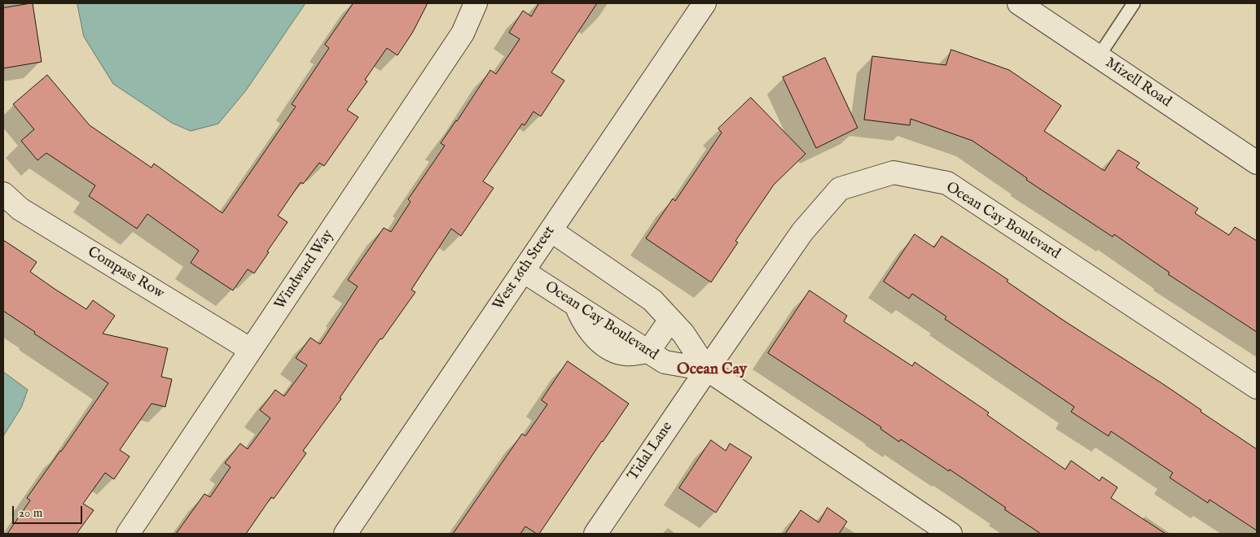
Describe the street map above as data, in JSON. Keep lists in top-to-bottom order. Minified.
{"streets":{"street":["Mizell Road","Ocean Cay Boulevard","West 16th Street","Windward Way","Compass Row","Tidal Lane"]},"crossings":[["Ocean Cay Boulevard","West 16th Street"],["Ocean Cay Boulevard","Tidal Lane"],["Windward Way","Compass Row"]],"districts":["Ocean Cay"],"scale_bar":"20 m"}
